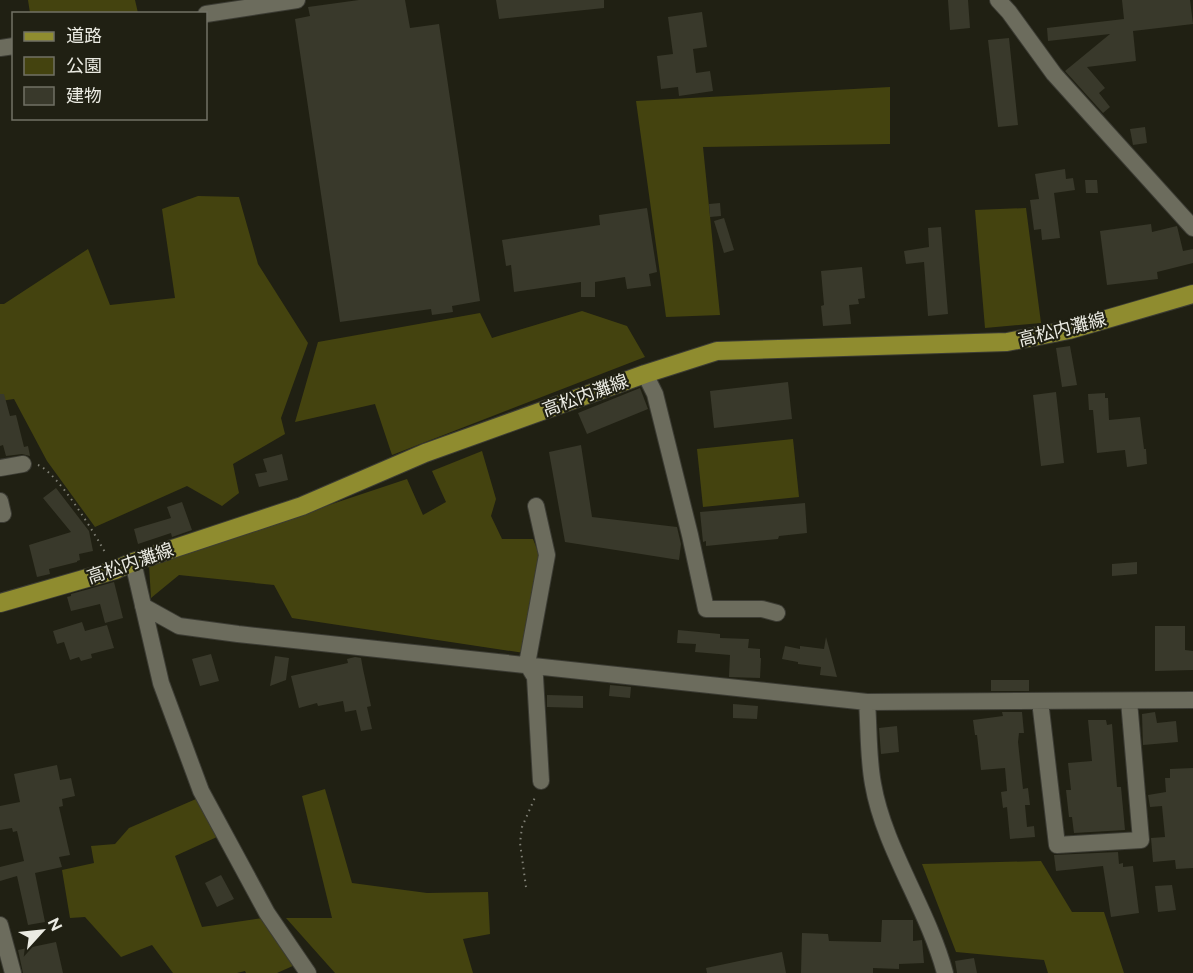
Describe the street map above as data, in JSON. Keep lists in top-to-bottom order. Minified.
{"streets":{"main road":["高松内灘線"]},"legend":["道路","公園","建物"],"north":"top right"}
